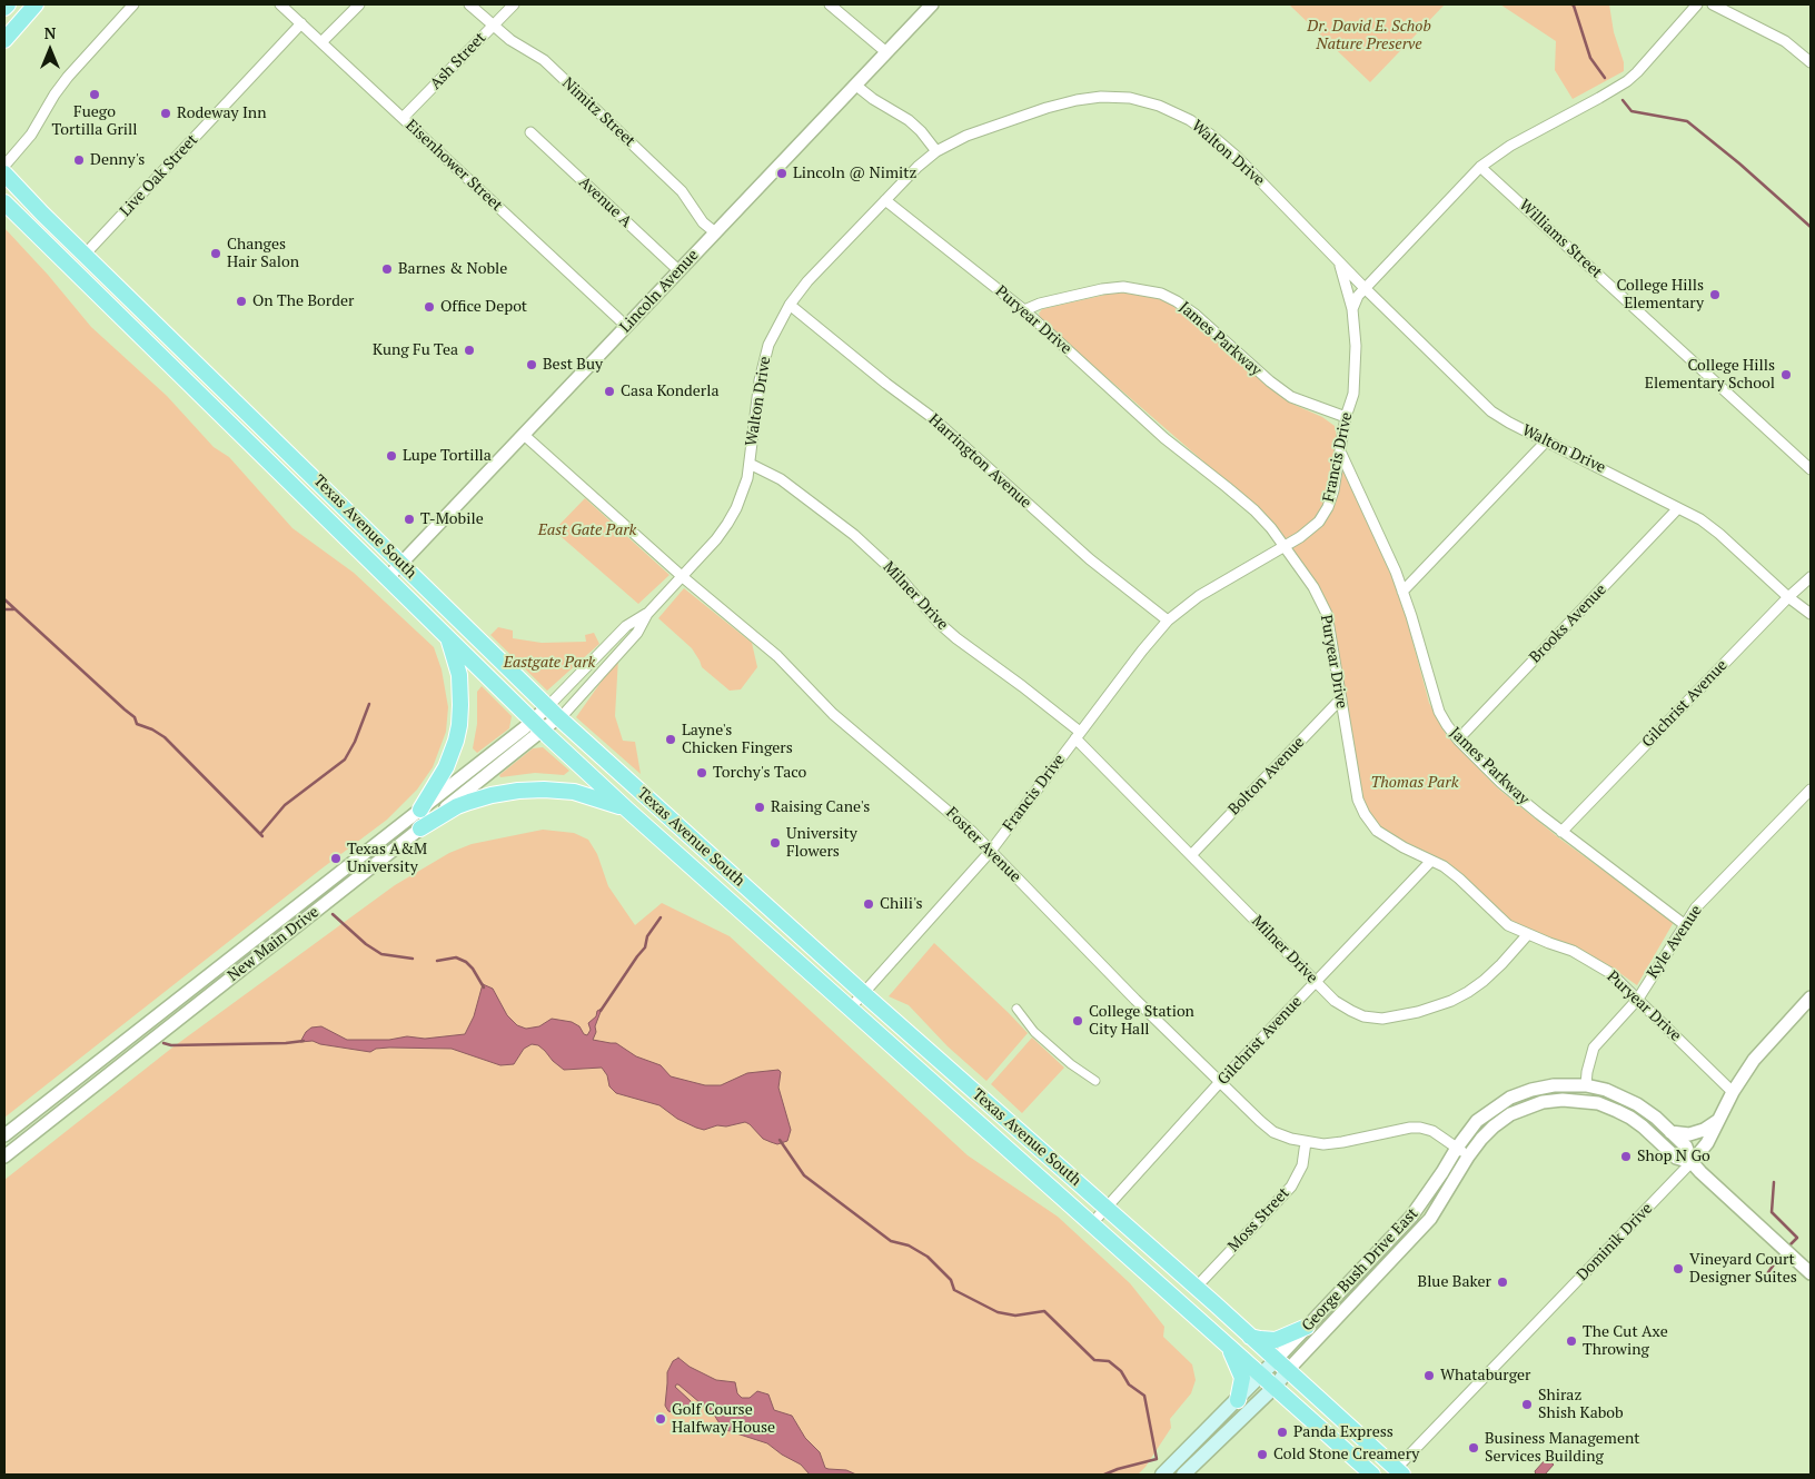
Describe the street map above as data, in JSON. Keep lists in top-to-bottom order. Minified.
{"streets":{"main road":["Texas Avenue South","George Bush Drive East"],"street":["Ash Street","Nimitz Street","Walton Drive","Eisenhower Street","Live Oak Street","Avenue A","Williams Street","Lincoln Avenue","Puryear Drive","James Parkway","Francis Drive","Harrington Avenue","Milner Drive","Brooks Avenue","Gilchrist Avenue","Bolton Avenue","Foster Avenue","Kyle Avenue","New Main Drive","Moss Street","Dominik Drive"]},"crossings":[["Ash Street","Nimitz Street"],["Ash Street","Eisenhower Street"],["Nimitz Street","Lincoln Avenue"],["Walton Drive","Puryear Drive"],["Walton Drive","Francis Drive"],["Walton Drive","Harrington Avenue"],["Walton Drive","Texas Avenue South"],["Walton Drive","Milner Drive"],["Walton Drive","Brooks Avenue"],["Walton Drive","Gilchrist Avenue"],["Walton Drive","Foster Avenue"],["Eisenhower Street","Live Oak Street"],["Eisenhower Street","Lincoln Avenue"],["Live Oak Street","Texas Avenue South"],["Avenue A","Lincoln Avenue"],["Lincoln Avenue","Texas Avenue South"],["Lincoln Avenue","Foster Avenue"],["Puryear Drive","James Parkway"],["Puryear Drive","Francis Drive"],["Puryear Drive","Milner Drive"],["Puryear Drive","Gilchrist Avenue"],["Puryear Drive","Bolton Avenue"],["Puryear Drive","Kyle Avenue"],["Puryear Drive","Dominik Drive"],["James Parkway","Francis Drive"],["James Parkway","Brooks Avenue"],["James Parkway","Gilchrist Avenue"],["James Parkway","Kyle Avenue"],["Francis Drive","Harrington Avenue"],["Francis Drive","Texas Avenue South"],["Francis Drive","Milner Drive"],["Francis Drive","Foster Avenue"],["Texas Avenue South","Gilchrist Avenue"],["Texas Avenue South","New Main Drive"],["Texas Avenue South","Moss Street"],["Texas Avenue South","Dominik Drive"],["Texas Avenue South","George Bush Drive East"],["Milner Drive","Gilchrist Avenue"],["Milner Drive","Bolton Avenue"],["Gilchrist Avenue","Foster Avenue"],["Foster Avenue","Moss Street"],["Foster Avenue","George Bush Drive East"],["Kyle Avenue","George Bush Drive East"],["Dominik Drive","George Bush Drive East"]],"parks":["Dr. David E. Schob Nature Preserve","East Gate Park","Eastgate Park","Thomas Park"],"places":["Fuego Tortilla Grill","Rodeway Inn","Denny's","Lincoln @ Nimitz","Changes Hair Salon","Barnes & Noble","College Hills Elementary","On The Border","Office Depot","Kung Fu Tea","Best Buy","College Hills Elementary School","Casa Konderla","Lupe Tortilla","T-Mobile","Layne's Chicken Fingers","Torchy's Taco","Raising Cane's","University Flowers","Texas A&M University","Chili's","College Station City Hall","Shop N Go","Vineyard Court Designer Suites","Blue Baker","The Cut Axe Throwing","Whataburger","Shiraz Shish Kabob","Golf Course Halfway House","Panda Express","Business Management Services Building","Cold Stone Creamery"],"north":"top"}
